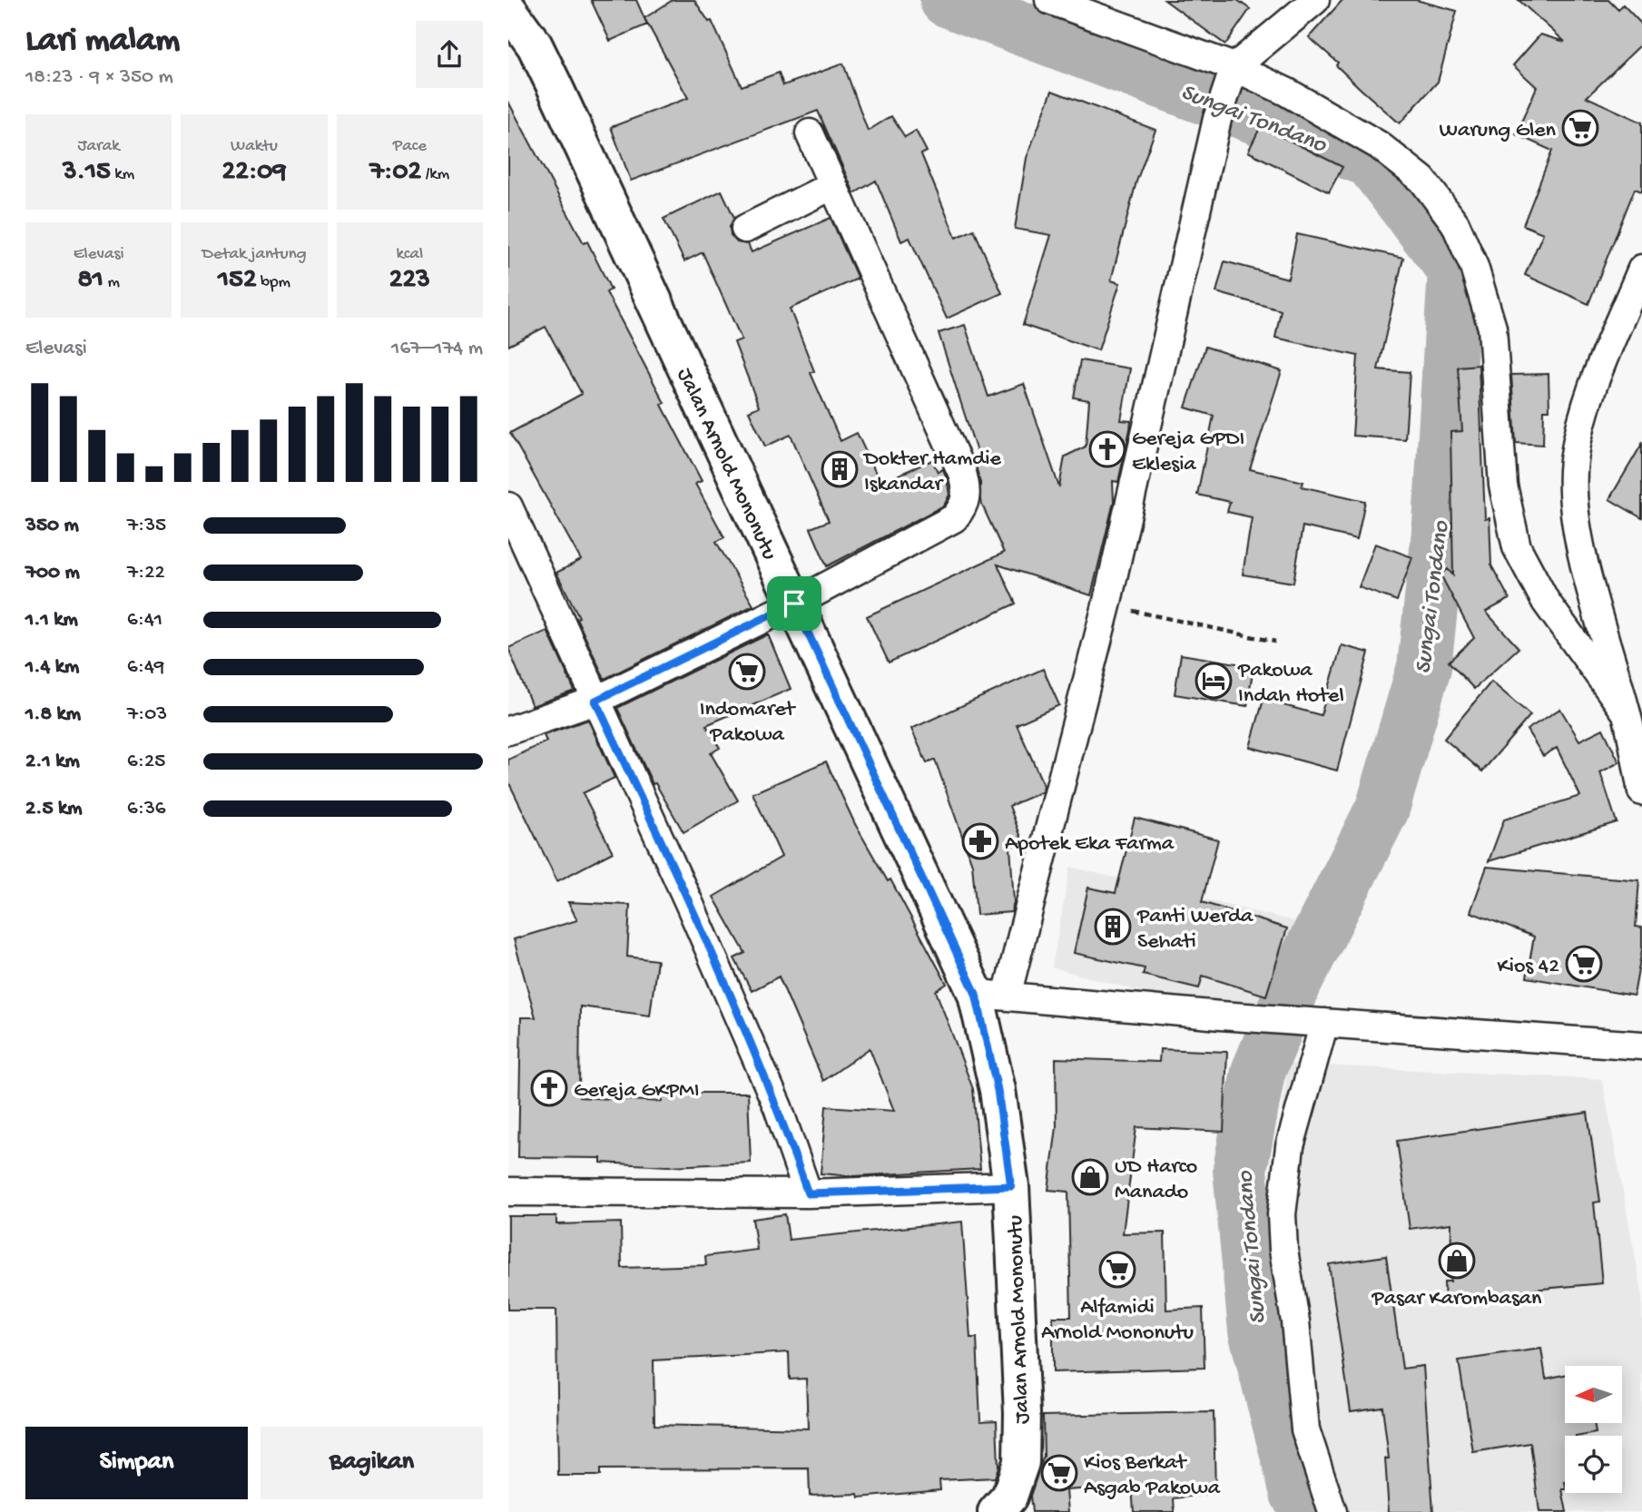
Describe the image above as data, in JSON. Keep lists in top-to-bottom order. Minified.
{"streets":{"street":["Jalan Arnold Mononutu"]},"water":["Sungai Tondano"],"places":{"supermarket":["Warung Glen","Indomaret Pakowa","Kios 42","Alfamidi Arnold Mononutu","Kios Berkat Asgab Pakowa"],"church":["Gereja GPDI Eklesia","Gereja GKPMI"],"building":["Dokter Hamdie Iskandar","Panti Werda Sehati"],"hotel":["Pakowa Indah Hotel"],"pharmacy":["Apotek Eka Farma"],"shop":["UD Harco Manado","Pasar Karombasan"]},"north":"left","page":{"heading":["Lari malam","18:23 · 9 × 350 m"],"stats":[["Jarak","3.15 km"],["Waktu","22:09"],["Pace","7:02 /km"],["Elevasi","81 m"],["Detak jantung","152 bpm"],["kcal","223"]],"chart":["Elevasi","167–174 m"],"list":[{"name":"350 m","note":"7:35"},{"name":"700 m","note":"7:22"},{"name":"1.1 km","note":"6:41"},{"name":"1.4 km","note":"6:49"},{"name":"1.8 km","note":"7:03"},{"name":"2.1 km","note":"6:25"},{"name":"2.5 km","note":"6:36"}],"buttons":["Simpan","Bagikan"]}}
